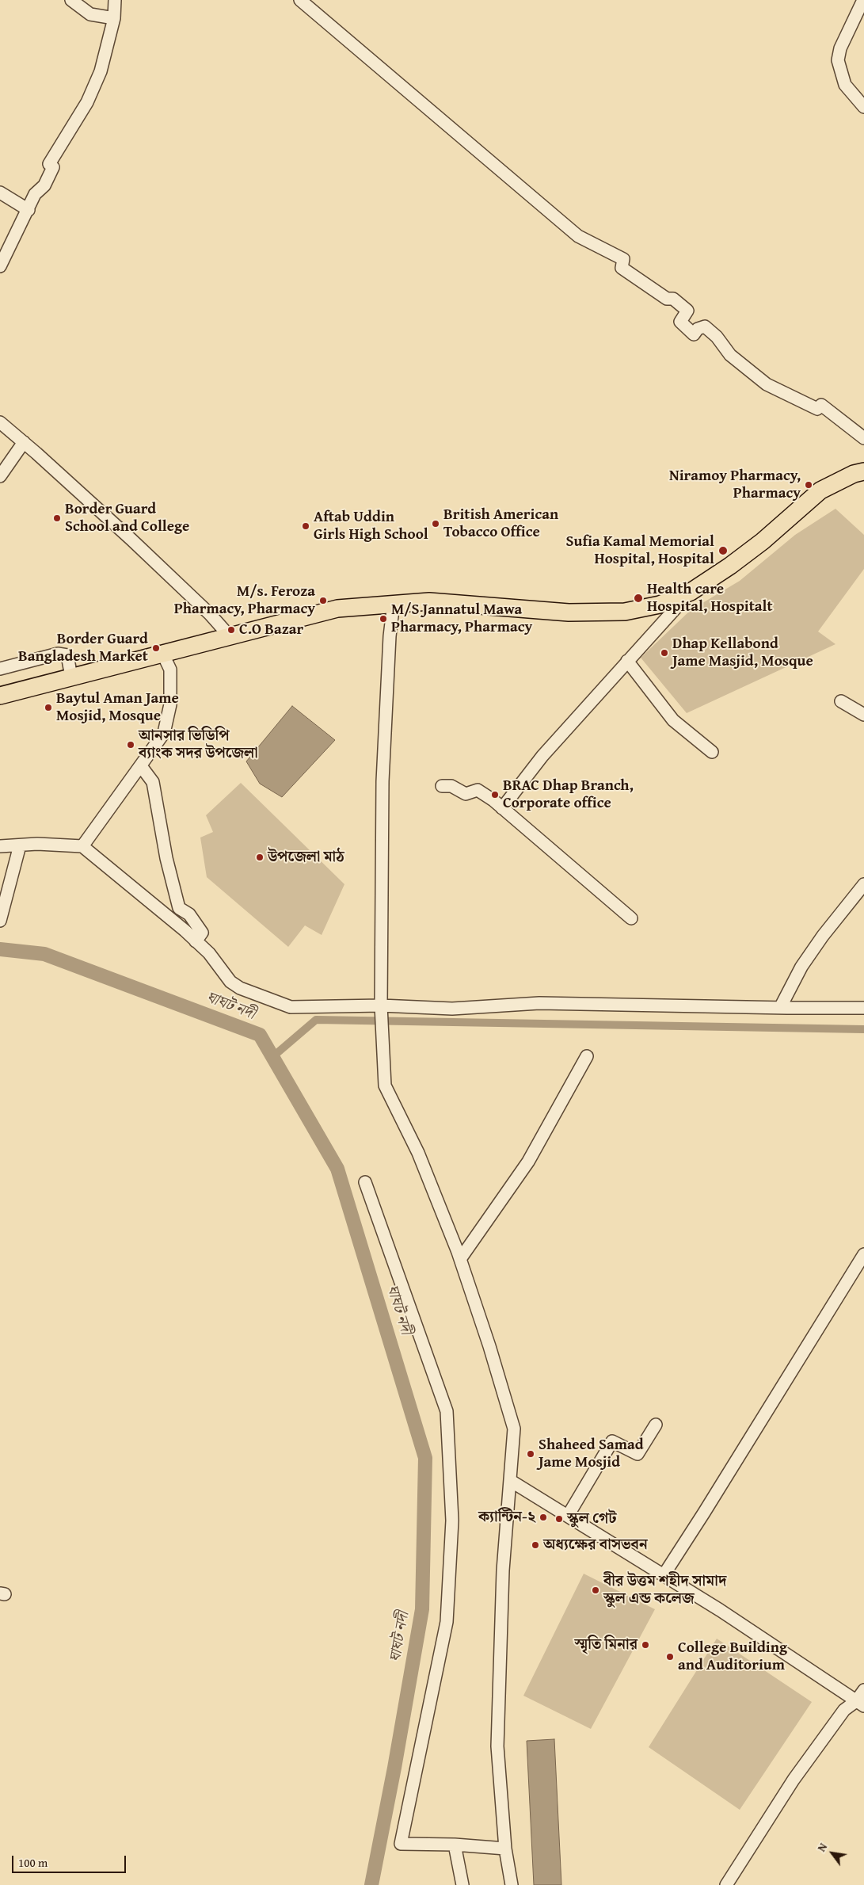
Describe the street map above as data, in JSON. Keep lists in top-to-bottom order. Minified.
{"water":["ঘাঘট নদী"],"places":["Niramoy Pharmacy, Pharmacy","Border Guard School and College","British American Tobacco Office","Aftab Uddin Girls High School","Sufia Kamal Memorial Hospital, Hospital","Health care Hospital, Hospitalt","M/s. Feroza Pharmacy, Pharmacy","M/S Jannatul Mawa Pharmacy, Pharmacy","C.O Bazar","Border Guard Bangladesh Market","Dhap Kellabond Jame Masjid, Mosque","Baytul Aman Jame Mosjid, Mosque","আনসার ভিডিপি ব্যাংক সদর উপজেলা","BRAC Dhap Branch, Corporate office","উপজেলা মাঠ","Shaheed Samad Jame Mosjid","ক্যান্টিন-২","স্কুল গেট","অধ্যক্ষের বাসভবন","বীর উত্তম শহীদ সামাদ স্কুল এন্ড কলেজ","স্মৃতি মিনার","College Building and Auditorium"],"scale_bar":"100 m","north":"top left"}
